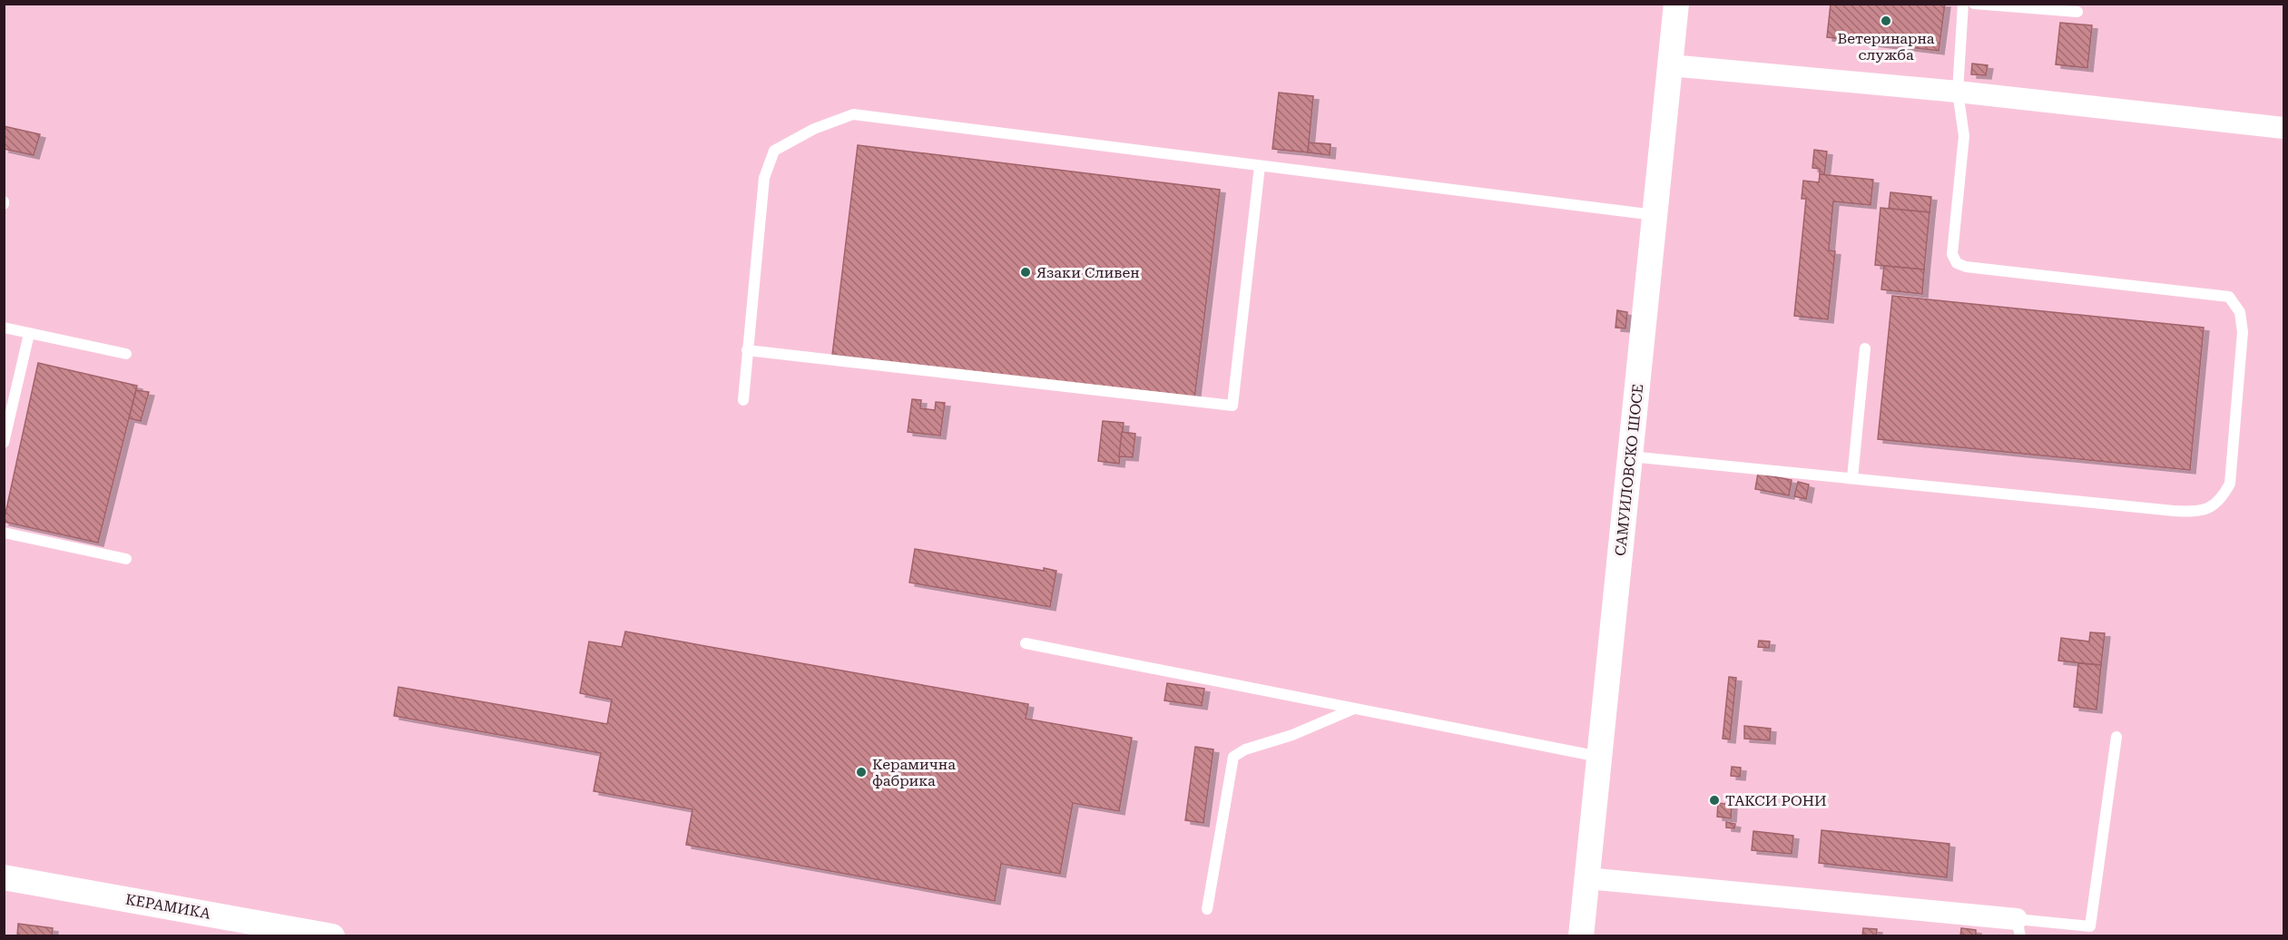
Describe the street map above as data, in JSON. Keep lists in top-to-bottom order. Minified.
{"streets":{"street":["САМУИЛОВСКО ШОСЕ","КЕРАМИКА"]},"places":["Ветеринарна служба","Язаки Сливен","Керамична фабрика","ТАКСИ РОНИ"]}
